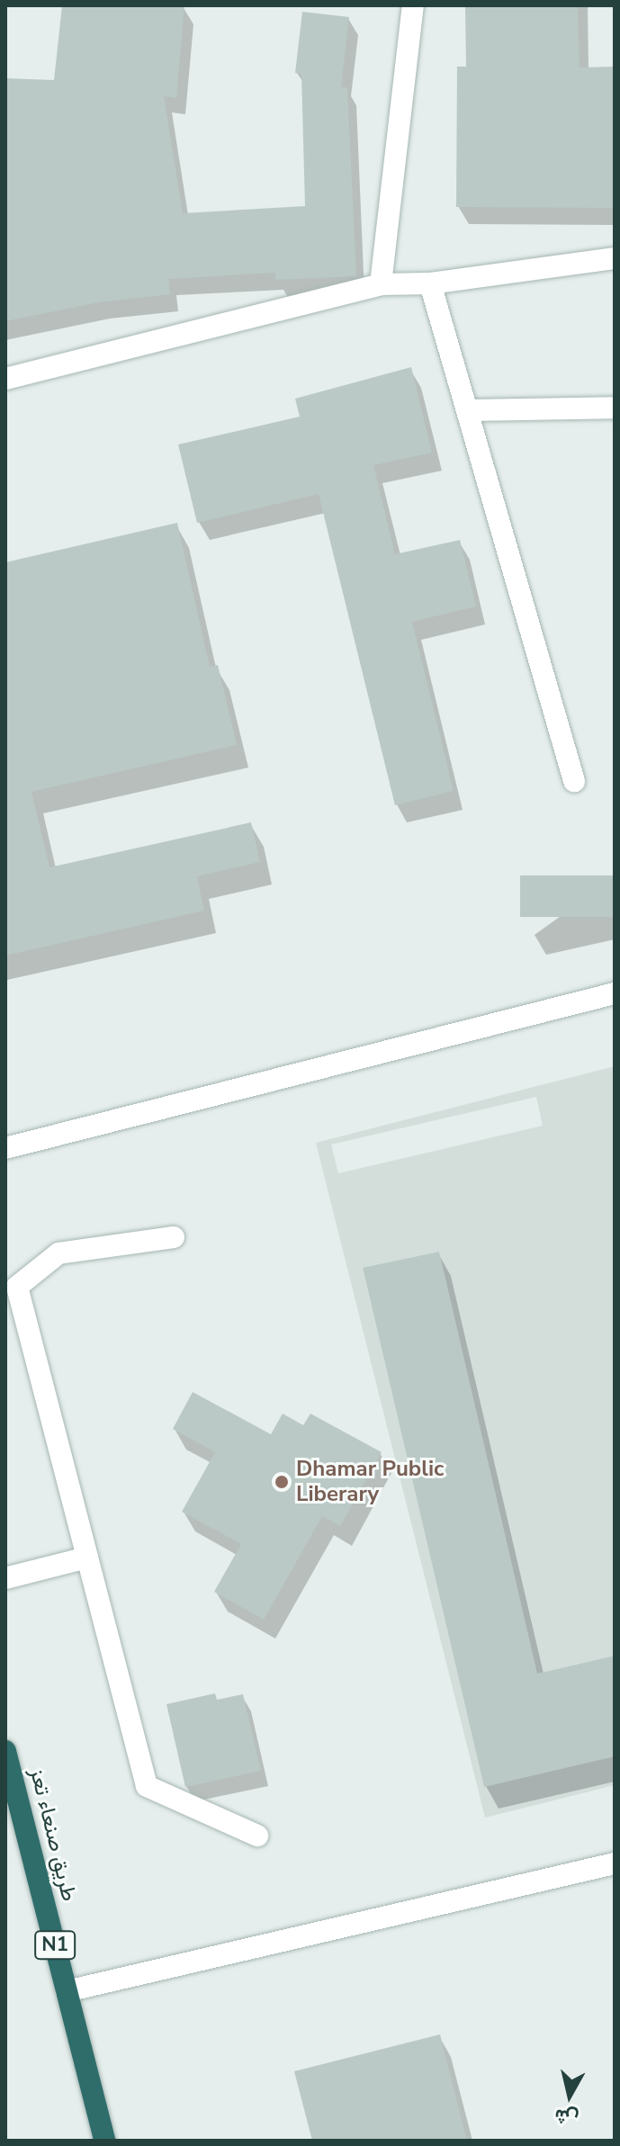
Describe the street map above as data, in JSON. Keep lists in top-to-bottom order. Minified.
{"streets":{"highway":["طريق صنعاء تعز","N1"]},"places":["Dhamar Public Liberary"],"north":"bottom"}
